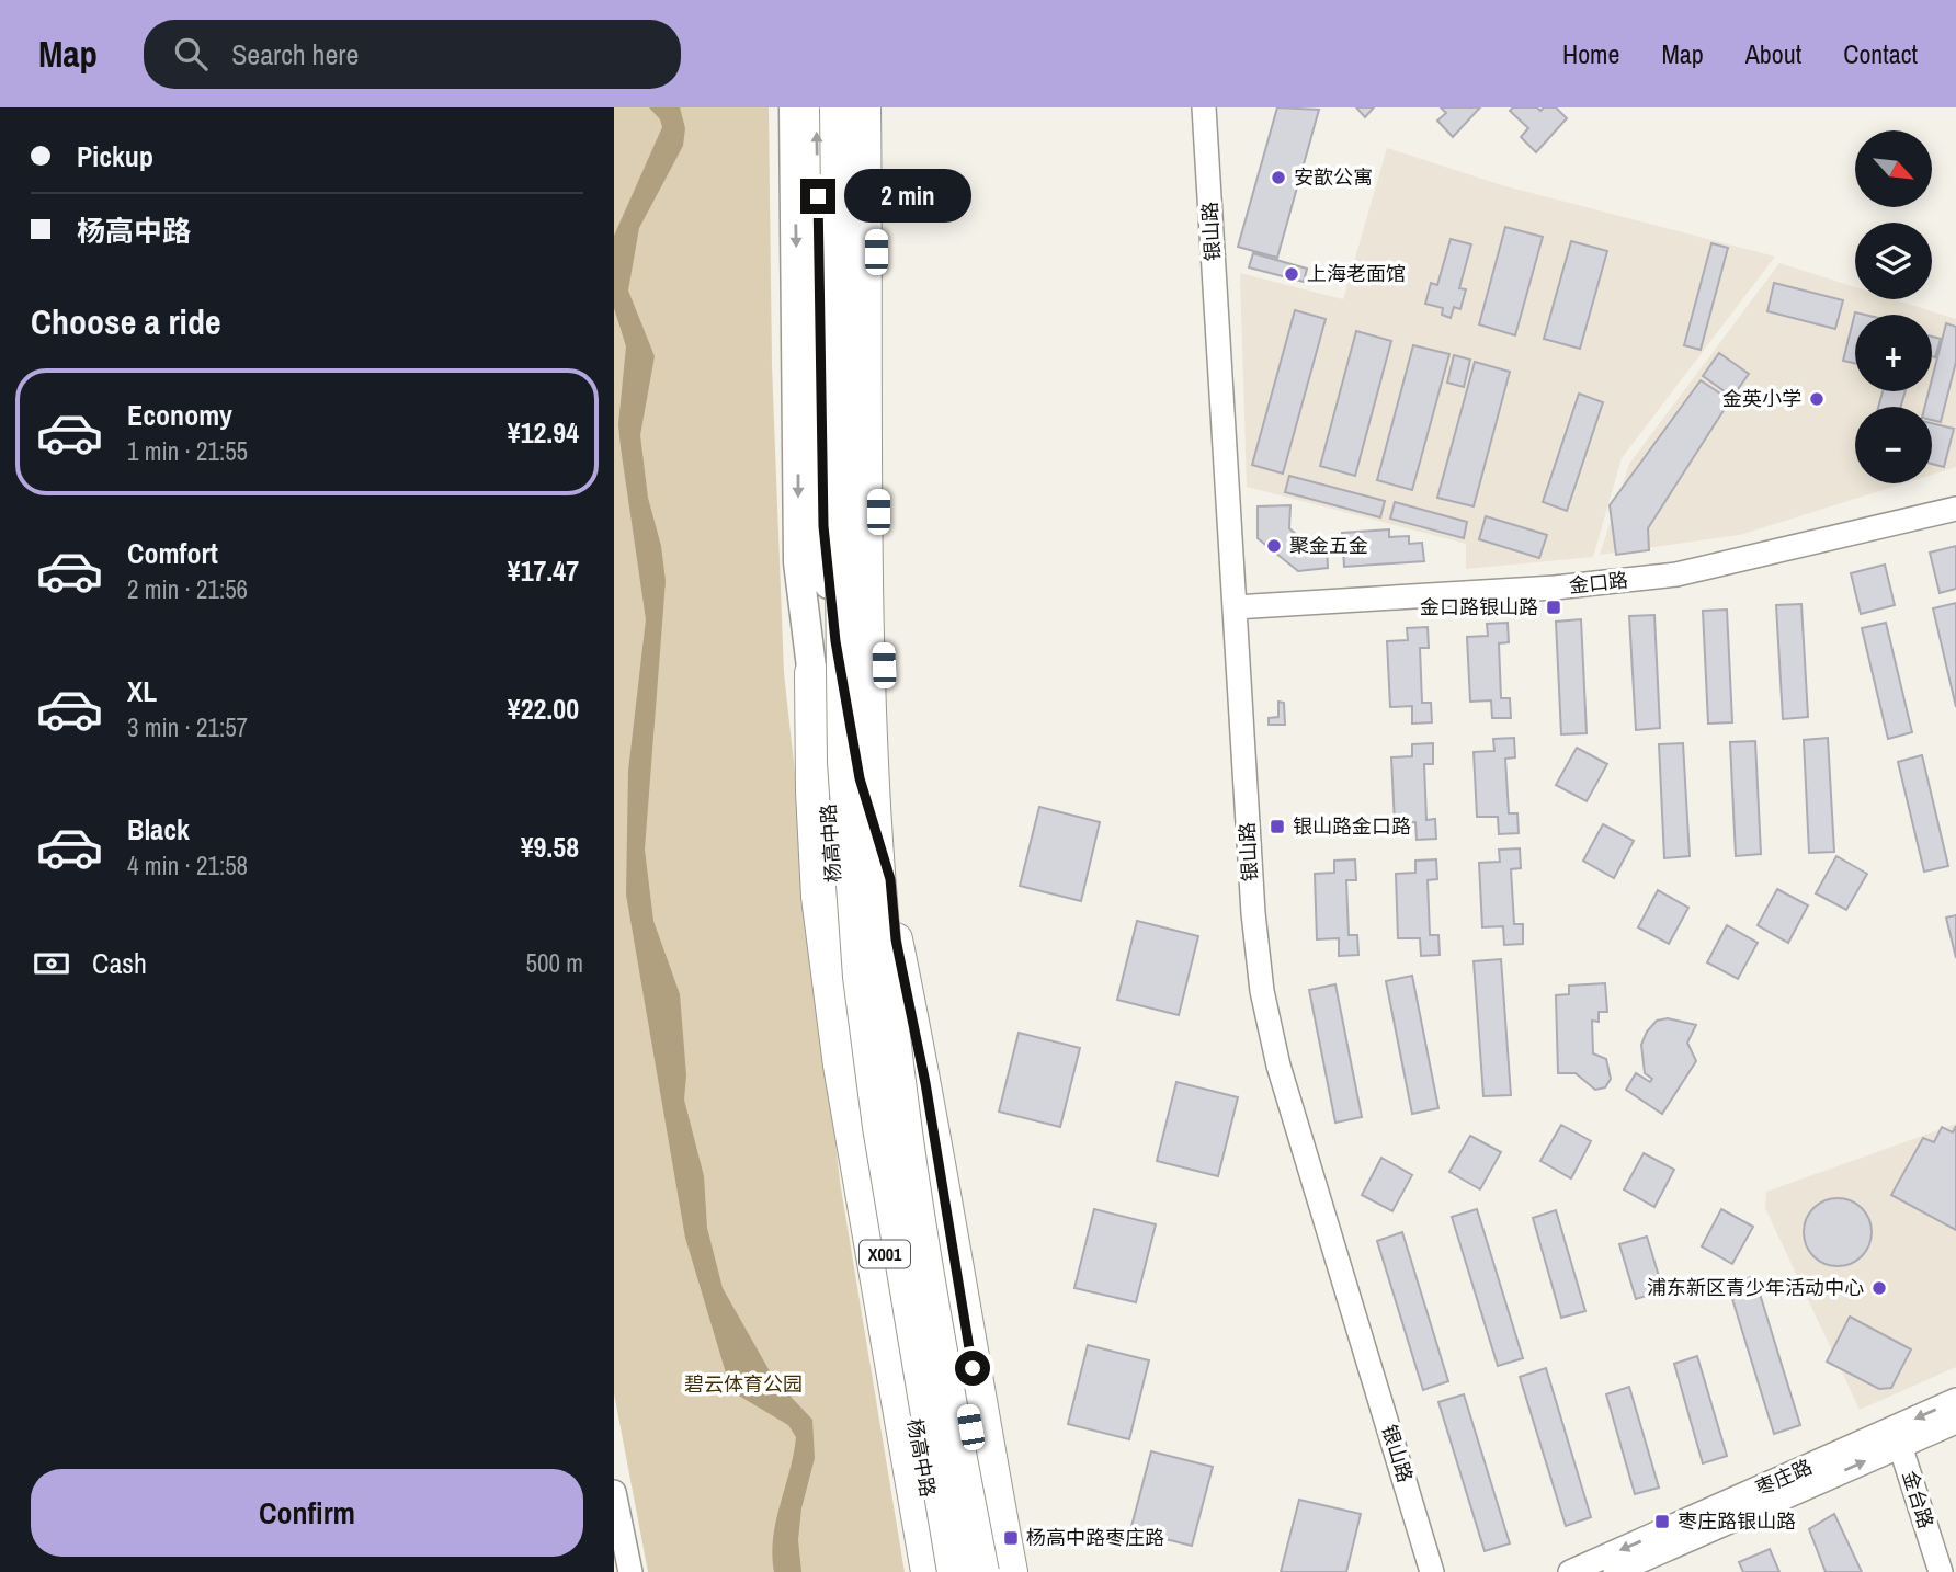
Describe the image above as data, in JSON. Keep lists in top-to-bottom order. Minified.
{"streets":{"highway":["杨高中路","X001"],"street":["银山路","金口路","枣庄路","金台路"]},"crossings":[["银山路","金口路"],["杨高中路","X001"],["枣庄路","金台路"]],"parks":["碧云体育公园"],"places":{"other":["安歆公寓","上海老面馆","金英小学","聚金五金","浦东新区青少年活动中心"],"transit":["金口路银山路","银山路金口路","枣庄路银山路","杨高中路枣庄路"]},"north":"bottom right","page":{"header":"Map","search":"Search here","nav":["Home","Map","About","Contact"],"banner":["Pickup","杨高中路"],"map_buttons":["+","−"],"bubble":"2 min","heading":"Choose a ride","list":[{"name":"Economy","note":"1 min · 21:55","value":"¥12.94"},{"name":"Comfort","note":"2 min · 21:56","value":"¥17.47"},{"name":"XL","note":"3 min · 21:57","value":"¥22.00"},{"name":"Black","note":"4 min · 21:58","value":"¥9.58"}],"pay":["Cash","500 m"],"buttons":"Confirm"}}
